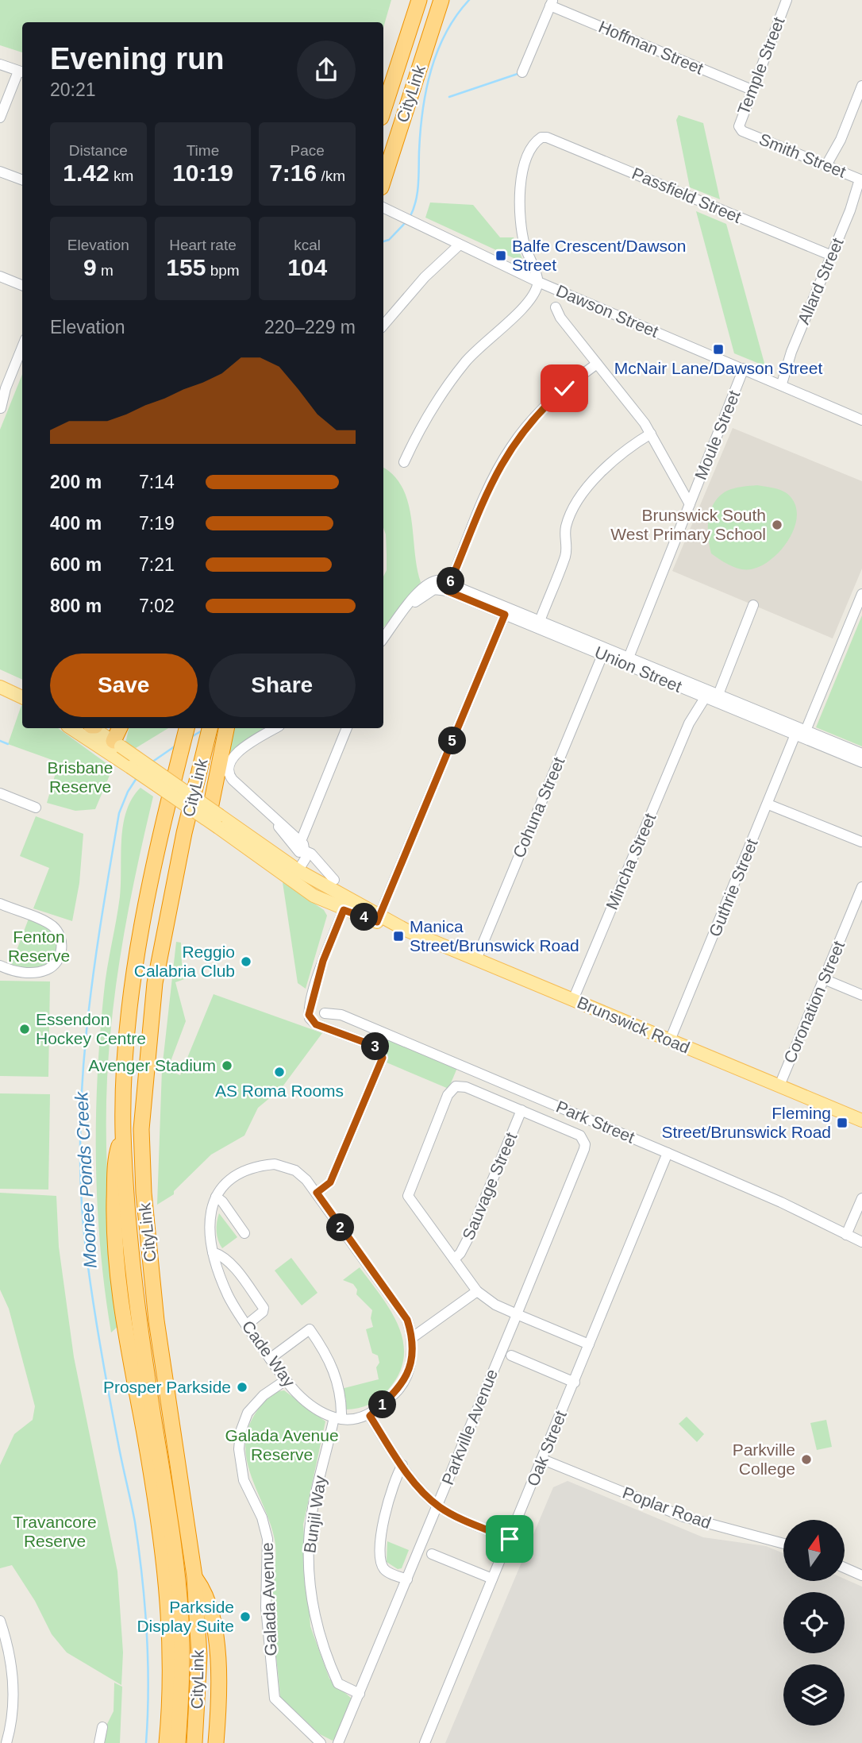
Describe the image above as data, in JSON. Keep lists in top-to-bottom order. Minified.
{"streets":{"highway":["CityLink"],"main road":["Brunswick Road"],"street":["Hoffman Street","Temple Street","Smith Street","Passfield Street","Allard Street","Dawson Street","Moule Street","Union Street","Cohuna Street","Mincha Street","Guthrie Street","Coronation Street","Park Street","Sauvage Street","Cade Way","Parkville Avenue","Oak Street","Poplar Road","Bunjil Way","Galada Avenue"]},"crossings":[["Hoffman Street","Temple Street"],["Temple Street","Smith Street"],["Smith Street","Allard Street"],["Passfield Street","Allard Street"],["Passfield Street","Dawson Street"],["Allard Street","Dawson Street"],["Dawson Street","Moule Street"],["Moule Street","Union Street"],["Union Street","Cohuna Street"],["Union Street","Mincha Street"],["Union Street","Guthrie Street"],["Cohuna Street","Brunswick Road"],["Mincha Street","Brunswick Road"],["Guthrie Street","Brunswick Road"],["Coronation Street","Brunswick Road"],["Park Street","Sauvage Street"],["Park Street","Parkville Avenue"],["Park Street","Oak Street"],["Cade Way","Bunjil Way"],["Cade Way","Galada Avenue"],["Parkville Avenue","Bunjil Way"],["Oak Street","Poplar Road"]],"water":["Moonee Ponds Creek"],"parks":["Brisbane Reserve","Fenton Reserve","Galada Avenue Reserve","Travancore Reserve"],"places":{"transit":["Balfe Crescent/Dawson Street","McNair Lane/Dawson Street","Manica Street/Brunswick Road","Fleming Street/Brunswick Road"],"other":["Brunswick South West Primary School","Reggio Calabria Club","Essendon Hockey Centre","Avenger Stadium","AS Roma Rooms","Prosper Parkside","Parkville College","Parkside Display Suite"]},"north":"top","page":{"heading":["Evening run","20:21"],"stats":[["Distance","1.42 km"],["Time","10:19"],["Pace","7:16 /km"],["Elevation","9 m"],["Heart rate","155 bpm"],["kcal","104"]],"chart":["Elevation","220–229 m"],"list":[{"name":"200 m","note":"7:14"},{"name":"400 m","note":"7:19"},{"name":"600 m","note":"7:21"},{"name":"800 m","note":"7:02"}],"pins":["6","5","4","3","2","1"],"buttons":["Save","Share"]}}
